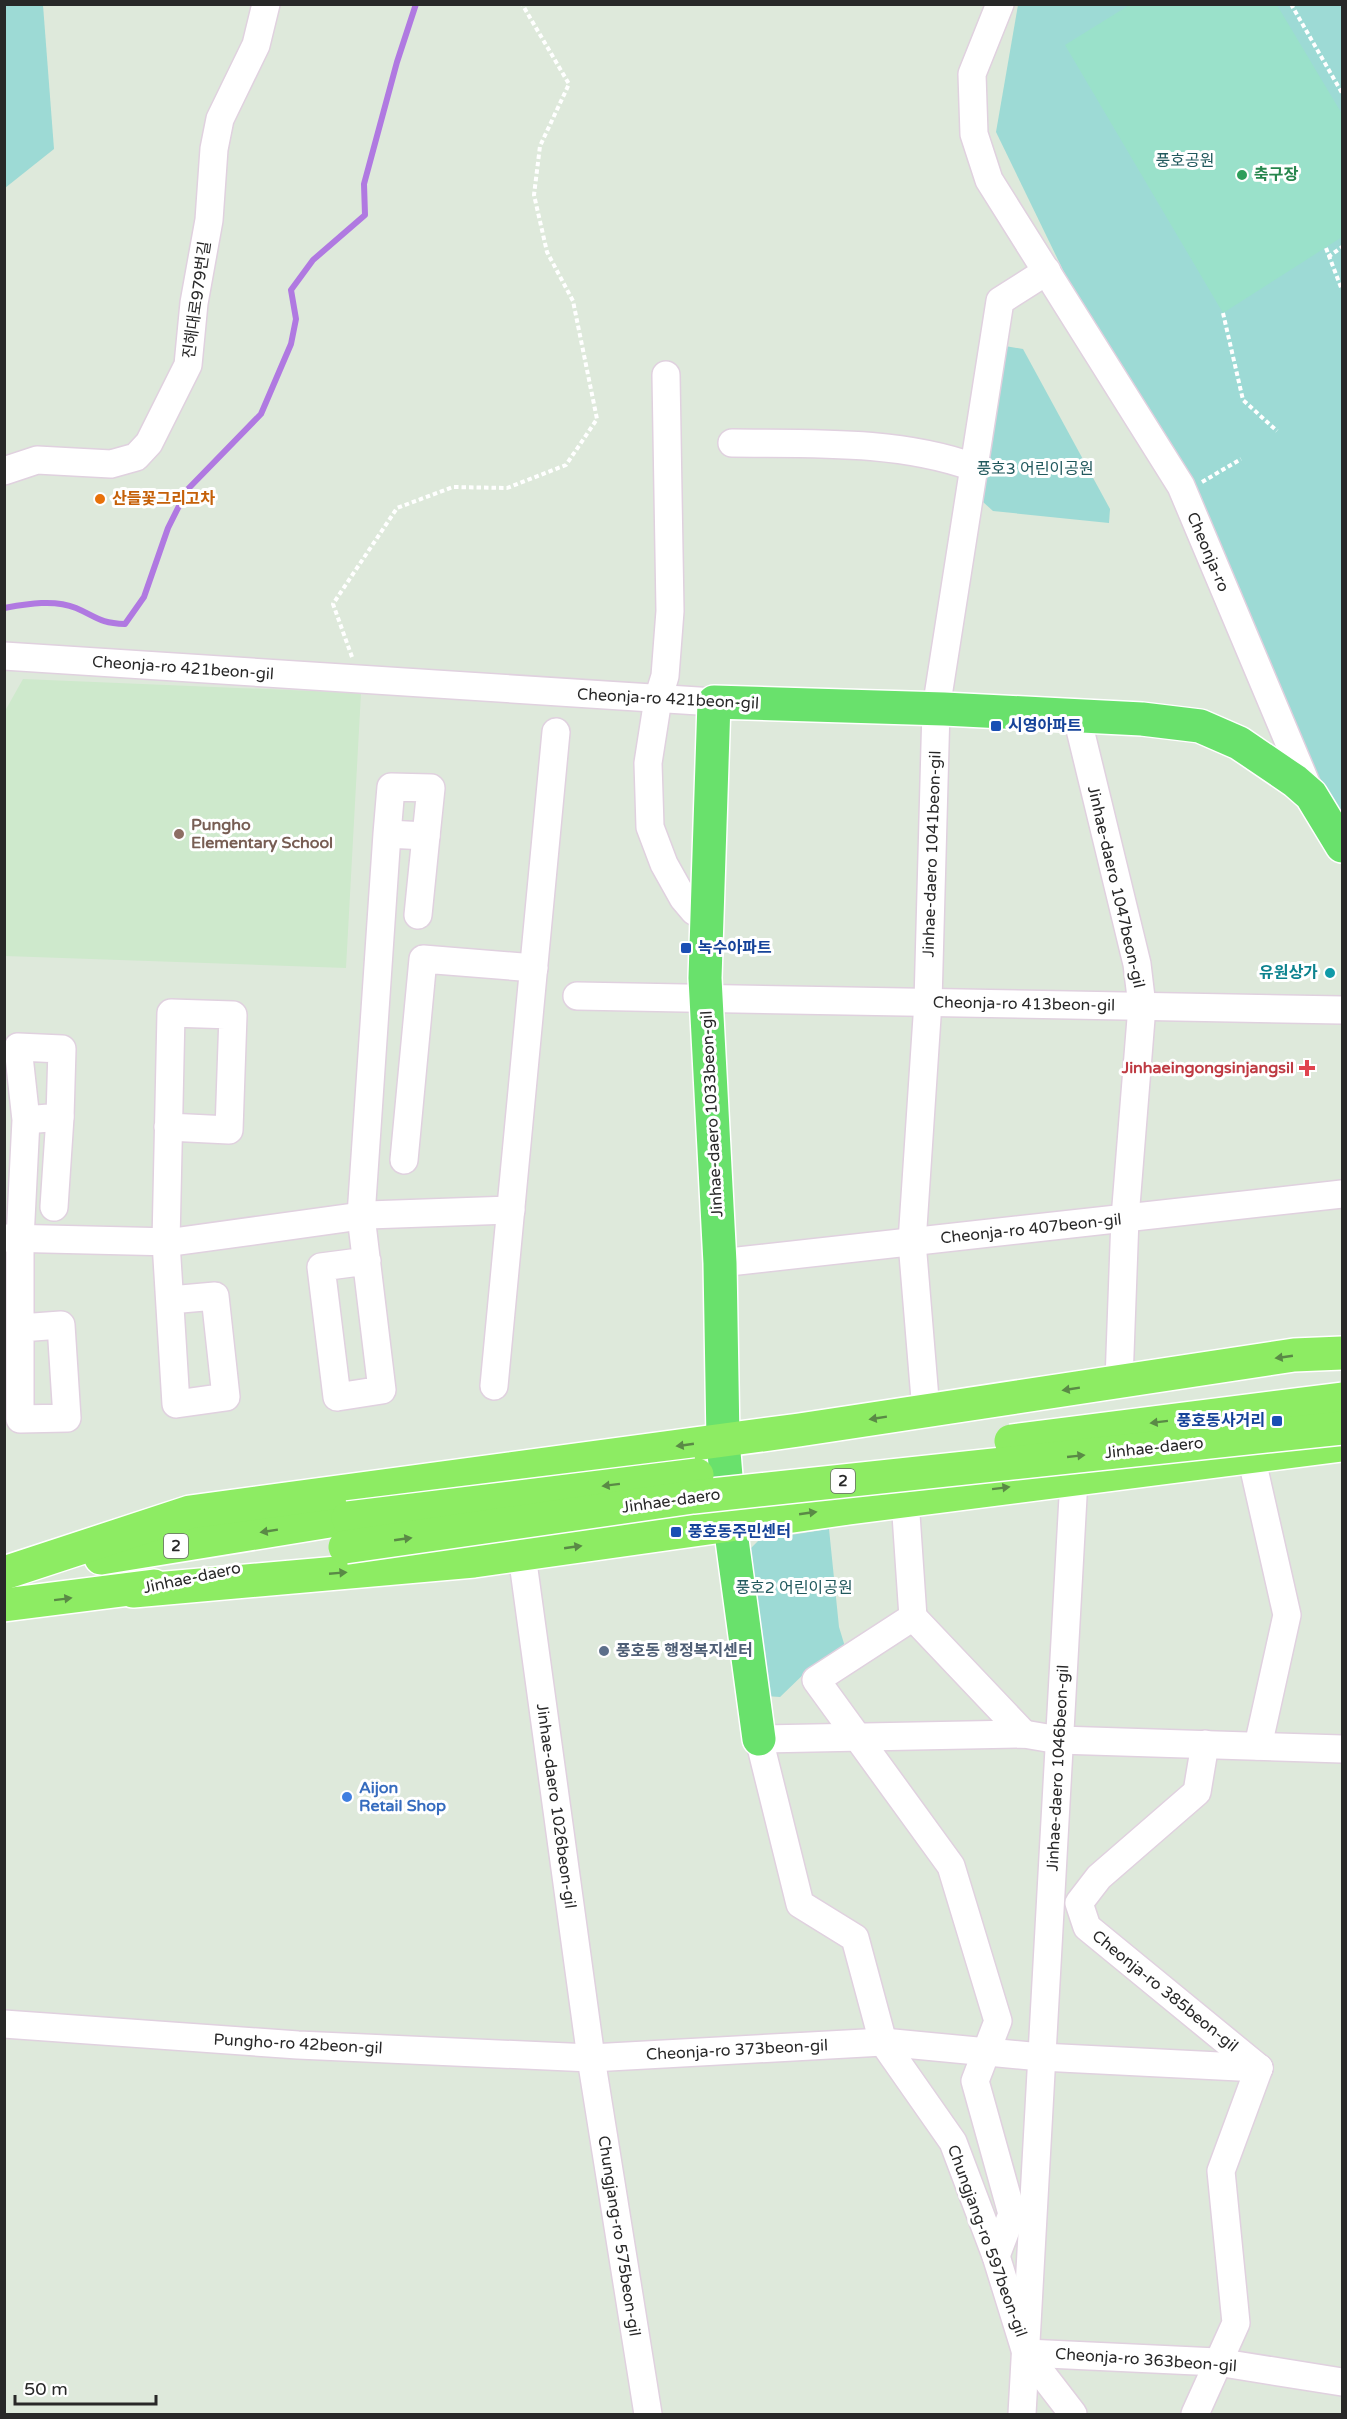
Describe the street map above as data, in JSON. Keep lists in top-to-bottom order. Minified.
{"streets":{"highway":["Jinhae-daero","2"],"main road":["Cheonja-ro","Cheonja-ro 421beon-gil","Jinhae-daero 1033beon-gil"],"street":["진해대로979번길","Jinhae-daero 1041beon-gil","Jinhae-daero 1047beon-gil","Cheonja-ro 413beon-gil","Cheonja-ro 407beon-gil","Jinhae-daero 1046beon-gil","Jinhae-daero 1026beon-gil","Cheonja-ro 385beon-gil","Pungho-ro 42beon-gil","Cheonja-ro 373beon-gil","Chungjang-ro 575beon-gil","Chungjang-ro 597beon-gil","Cheonja-ro 363beon-gil"]},"crossings":[["Cheonja-ro","Cheonja-ro 421beon-gil"],["Cheonja-ro","Jinhae-daero 1041beon-gil"],["Cheonja-ro 421beon-gil","Jinhae-daero 1041beon-gil"],["Cheonja-ro 421beon-gil","Jinhae-daero 1047beon-gil"],["Cheonja-ro 421beon-gil","Jinhae-daero 1033beon-gil"],["Jinhae-daero 1041beon-gil","Cheonja-ro 413beon-gil"],["Jinhae-daero 1041beon-gil","Cheonja-ro 407beon-gil"],["Jinhae-daero 1047beon-gil","Cheonja-ro 413beon-gil"],["Jinhae-daero 1047beon-gil","Cheonja-ro 407beon-gil"],["Cheonja-ro 413beon-gil","Jinhae-daero 1033beon-gil"],["Jinhae-daero 1033beon-gil","Cheonja-ro 407beon-gil"],["Jinhae-daero 1046beon-gil","Cheonja-ro 373beon-gil"],["Jinhae-daero 1046beon-gil","Chungjang-ro 597beon-gil"],["Jinhae-daero 1026beon-gil","Pungho-ro 42beon-gil"],["Jinhae-daero 1026beon-gil","Cheonja-ro 373beon-gil"],["Jinhae-daero 1026beon-gil","Chungjang-ro 575beon-gil"],["Cheonja-ro 385beon-gil","Cheonja-ro 373beon-gil"],["Pungho-ro 42beon-gil","Cheonja-ro 373beon-gil"],["Pungho-ro 42beon-gil","Chungjang-ro 575beon-gil"],["Cheonja-ro 373beon-gil","Chungjang-ro 575beon-gil"],["Cheonja-ro 373beon-gil","Chungjang-ro 597beon-gil"],["Chungjang-ro 597beon-gil","Cheonja-ro 363beon-gil"]],"parks":["풍호공원","풍호3 어린이공원","풍호2 어린이공원"],"places":{"other":["축구장","산들꽃그리고차","Pungho Elementary School","유원상가","풍호동 행정복지센터","Aijon Retail Shop"],"transit":["시영아파트","녹수아파트","풍호동사거리","풍호동주민센터"],"health":["Jinhaeingongsinjangsil"]},"scale_bar":"50 m"}
